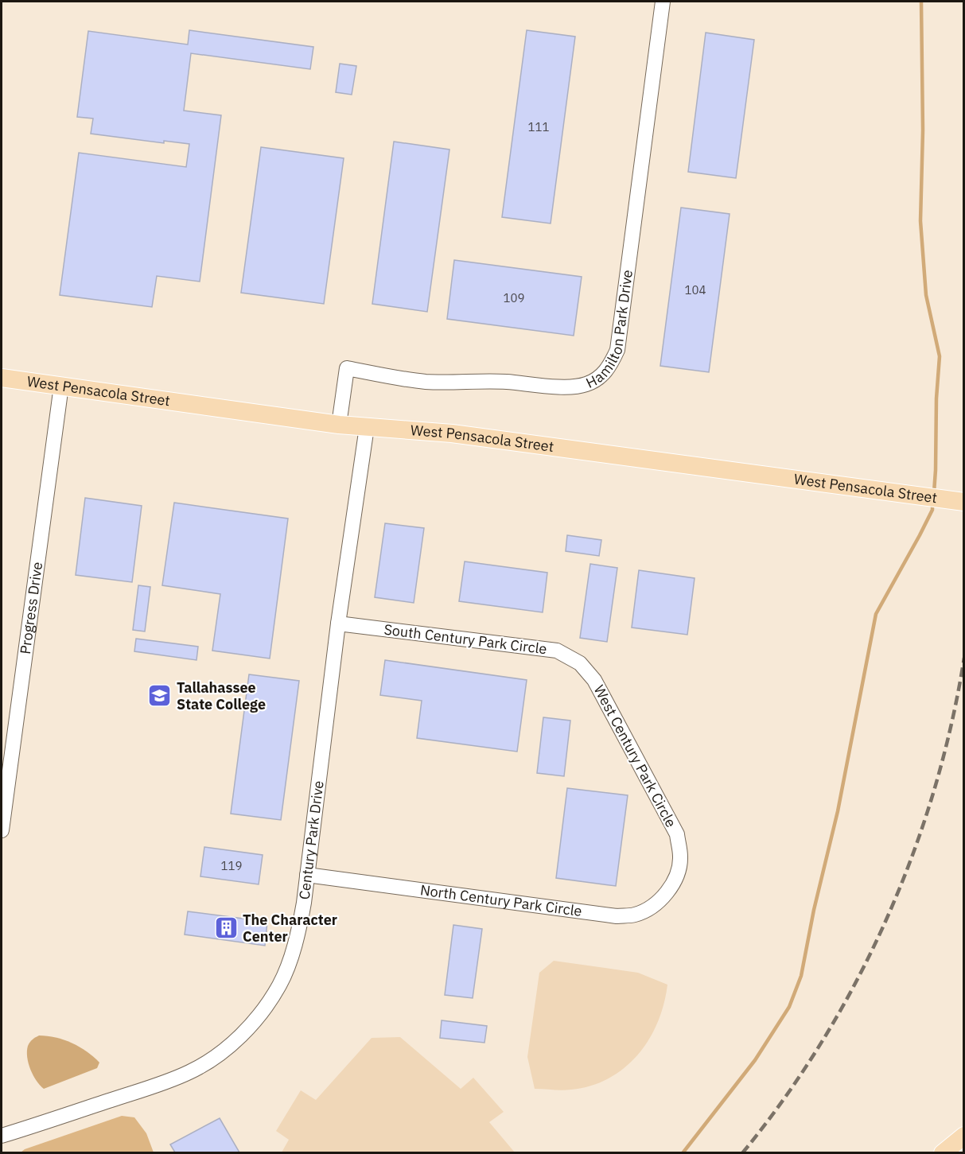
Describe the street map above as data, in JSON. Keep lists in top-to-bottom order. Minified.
{"streets":{"main road":["West Pensacola Street"],"street":["Hamilton Park Drive","Progress Drive","South Century Park Circle","West Century Park Circle","Century Park Drive","North Century Park Circle"]},"crossings":[["Hamilton Park Drive","West Pensacola Street"],["West Pensacola Street","Progress Drive"],["West Pensacola Street","Century Park Drive"],["South Century Park Circle","West Century Park Circle"],["South Century Park Circle","Century Park Drive"],["West Century Park Circle","North Century Park Circle"],["Century Park Drive","North Century Park Circle"]],"places":{"school or university":["Tallahassee State College"],"building":["The Character Center"]},"house_numbers":["111","104","109","119"]}
